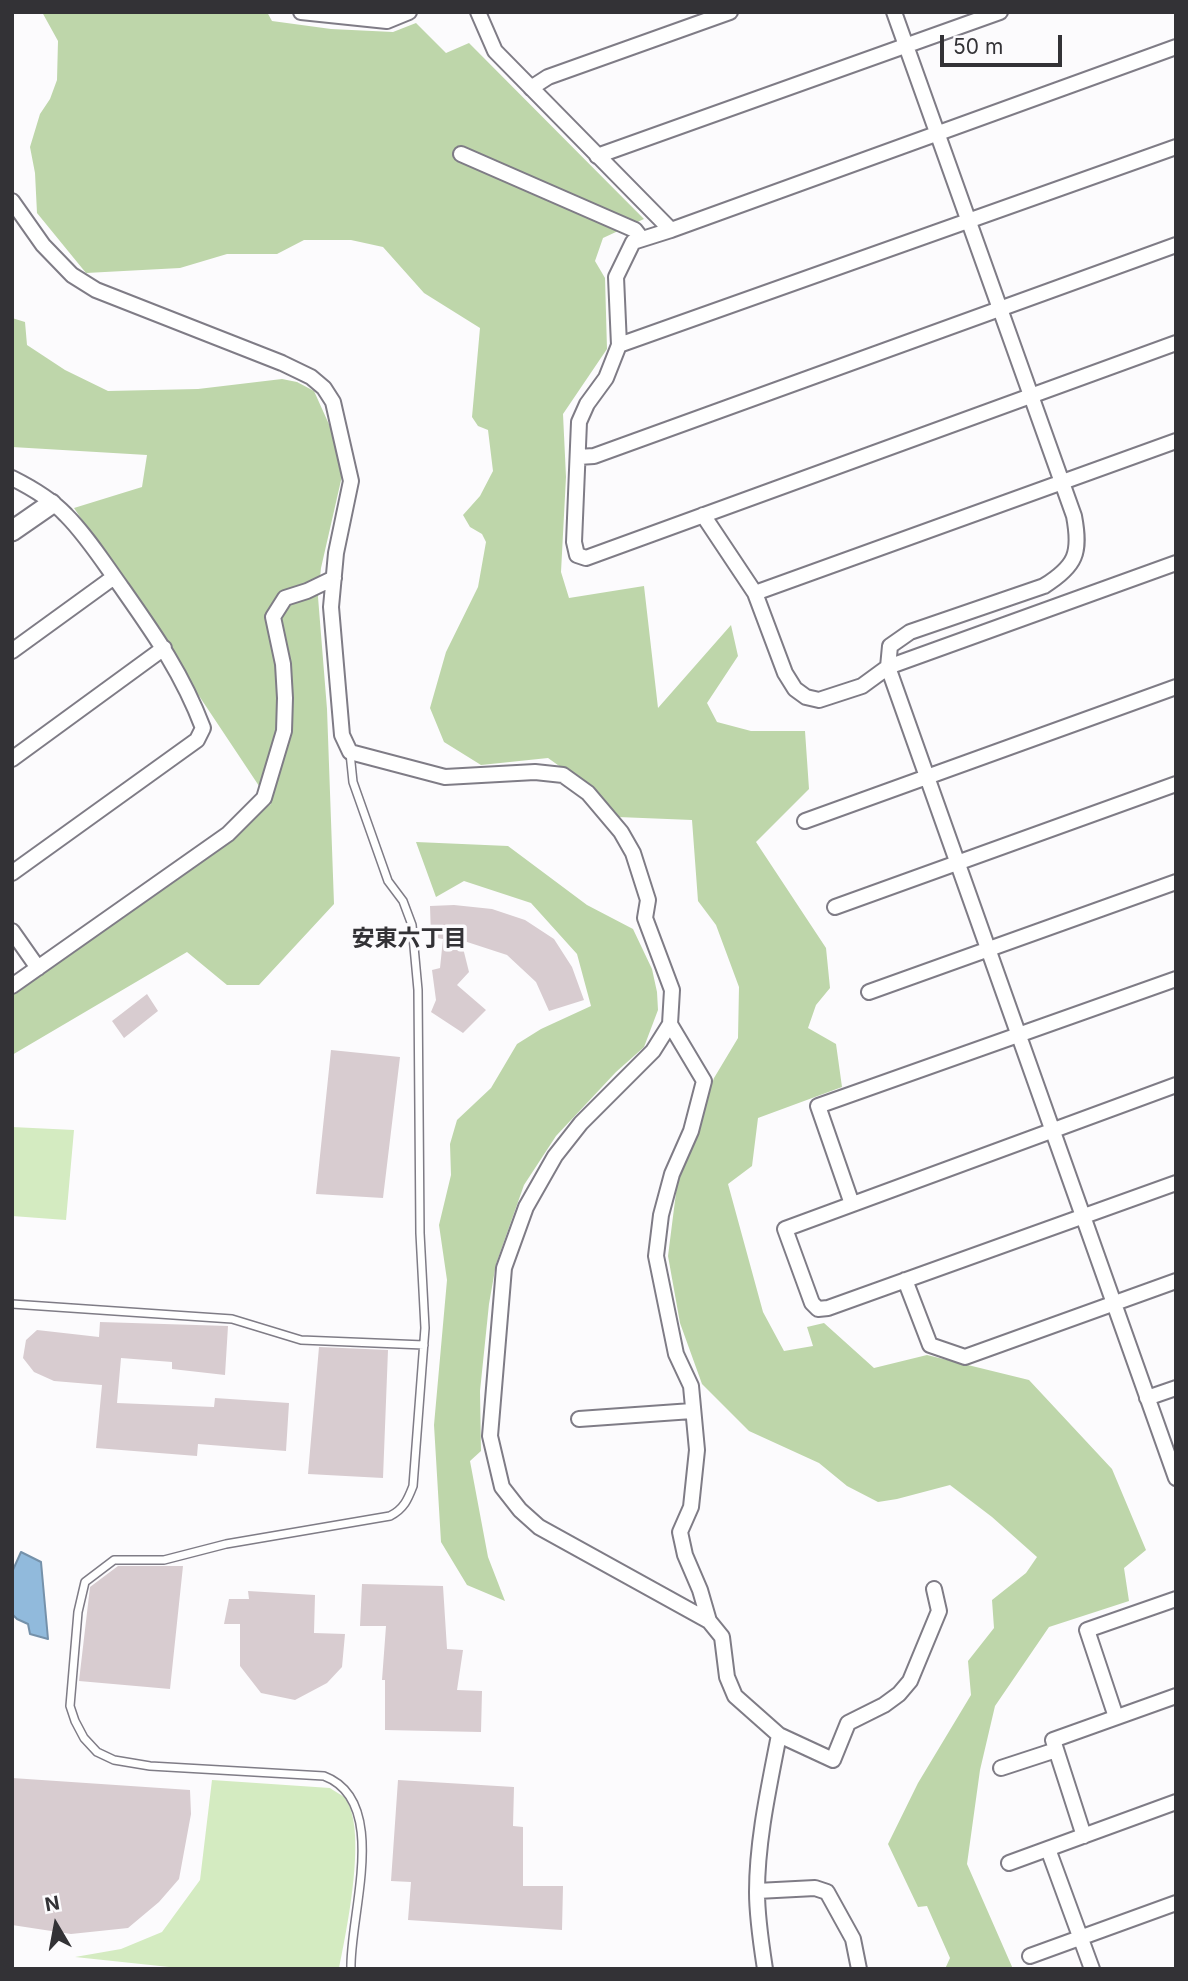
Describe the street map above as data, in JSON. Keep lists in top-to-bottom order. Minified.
{"districts":["安東六丁目"],"scale_bar":"50 m","north":"top"}
